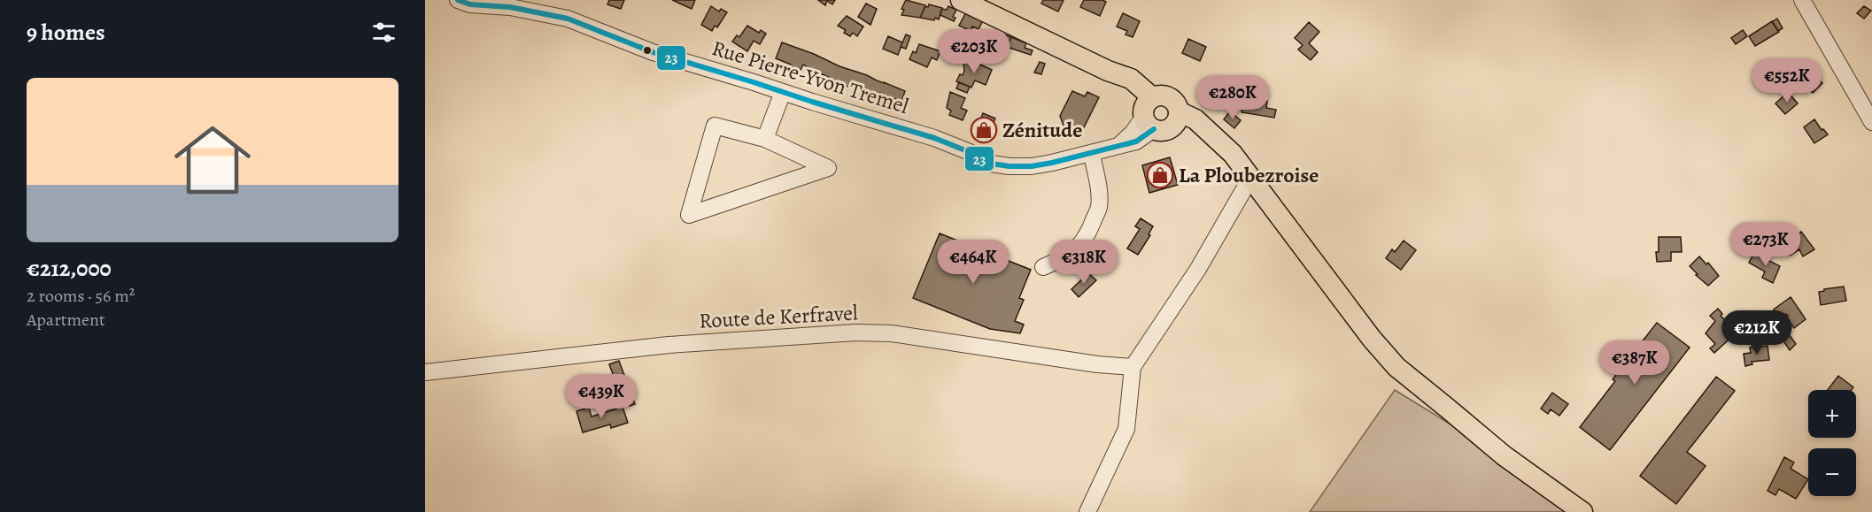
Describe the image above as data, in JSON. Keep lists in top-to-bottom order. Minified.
{"streets":{"street":["Rue Pierre-Yvon Tremel","Route de Kerfravel"]},"places":{"shop":["Zénitude","La Ploubezroise"]},"lines":["transit line 23"],"page":{"heading":"9 homes","price":["€203K","€552K","€280K","€273K","€464K","€318K","€212K","€387K","€439K"],"list":[{"name":"€212,000","note":"2 rooms · 56 m² · Apartment"}],"map_buttons":["+","−"]}}
